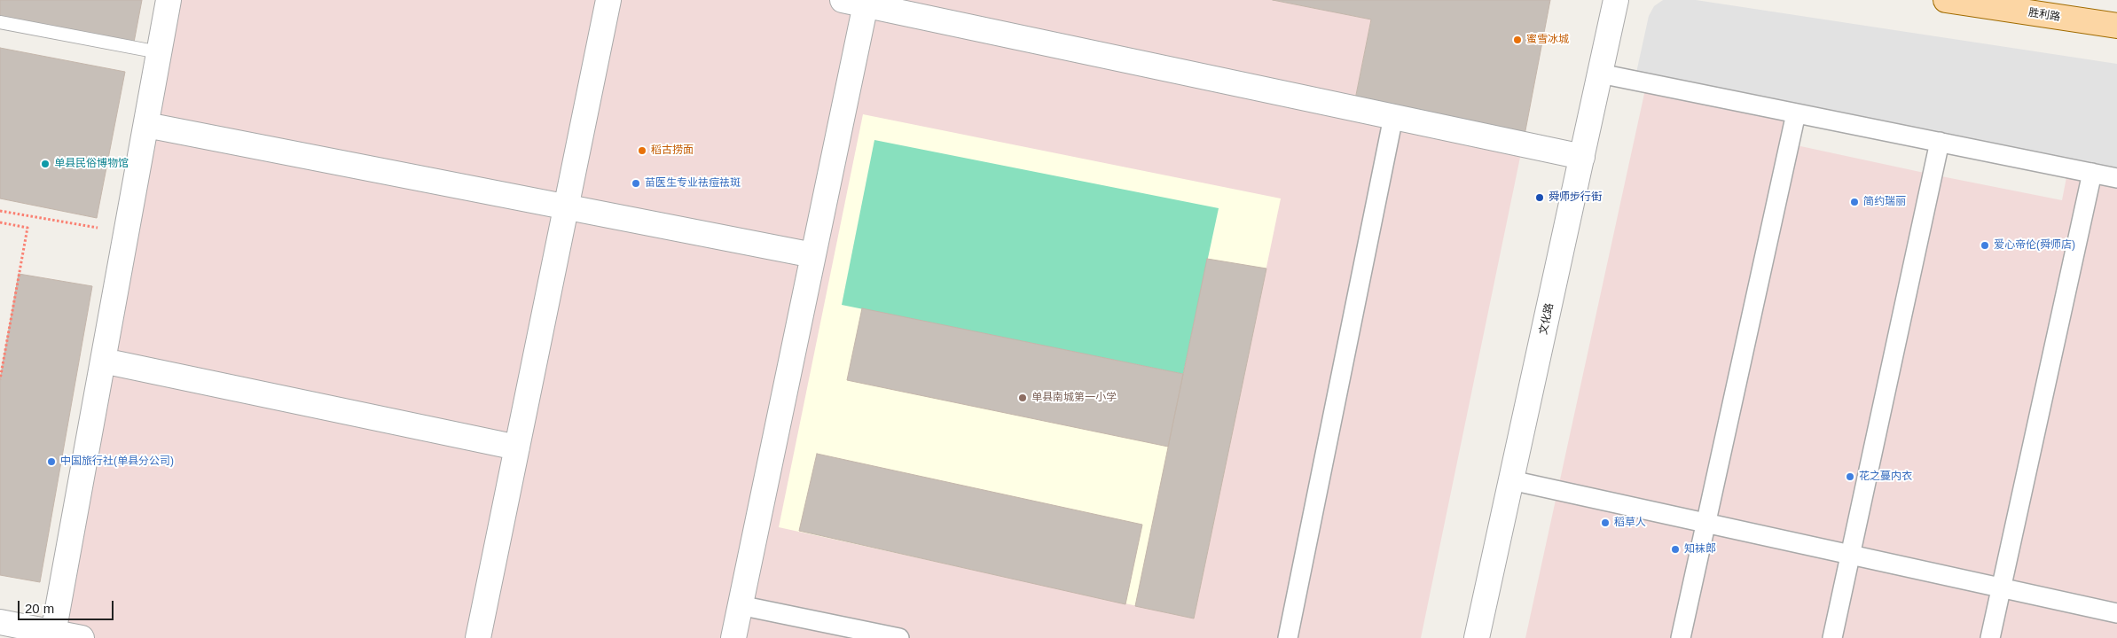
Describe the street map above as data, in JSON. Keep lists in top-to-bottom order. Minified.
{"streets":{"main road":["胜利路"],"street":["文化路"]},"places":["蜜雪冰城","稻古捞面","单县民俗博物馆","苗医生专业祛痘祛斑","舜师步行街","简约瑞丽","爱心帝伦(舜师店)","单县南城第一小学","中国旅行社(单县分公司)","花之蔓内衣","稻草人","知袜郎"],"scale_bar":"20 m"}
